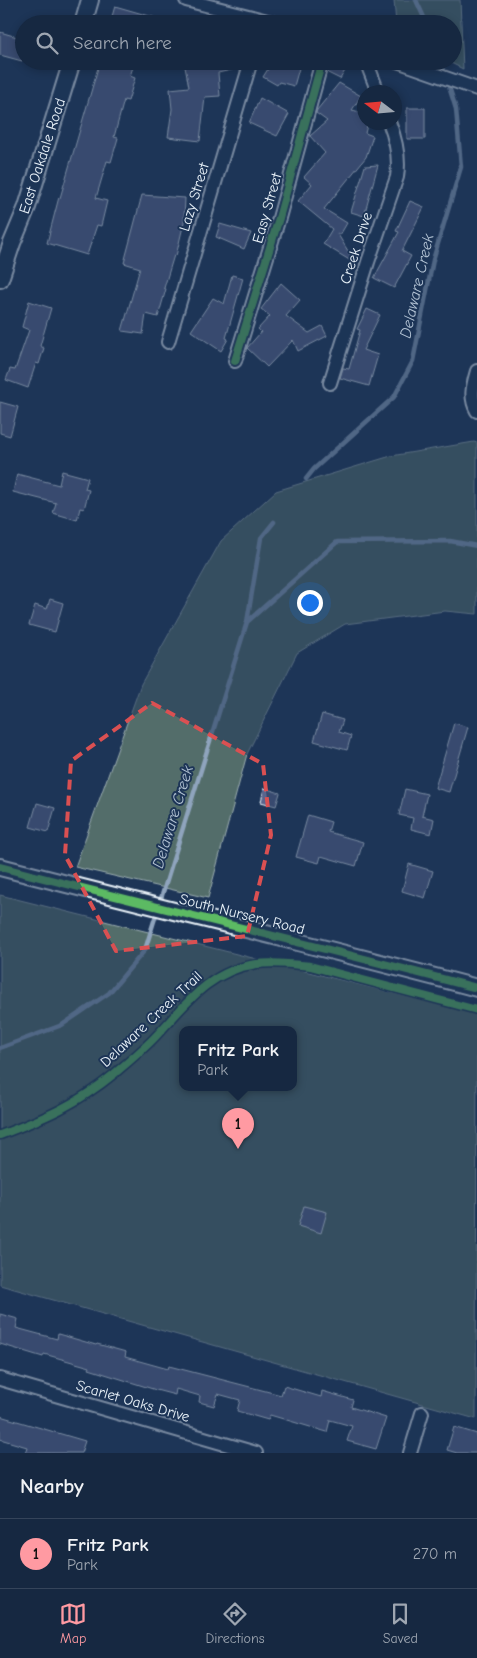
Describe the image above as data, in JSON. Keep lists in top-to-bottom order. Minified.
{"streets":{"street":["East Oakdale Road","Lazy Street","Easy Street","Creek Drive","South Nursery Road","Scarlet Oaks Drive"],"cycle path":["Delaware Creek Trail"]},"water":["Delaware Creek"],"north":"left","page":{"search":"Search here","popup":["Fritz Park","Park"],"pins":"1","heading":"Nearby","list":[{"mark":"1","name":"Fritz Park","note":"Park","value":"270 m"}],"nav":["Map","Directions","Saved"]}}
